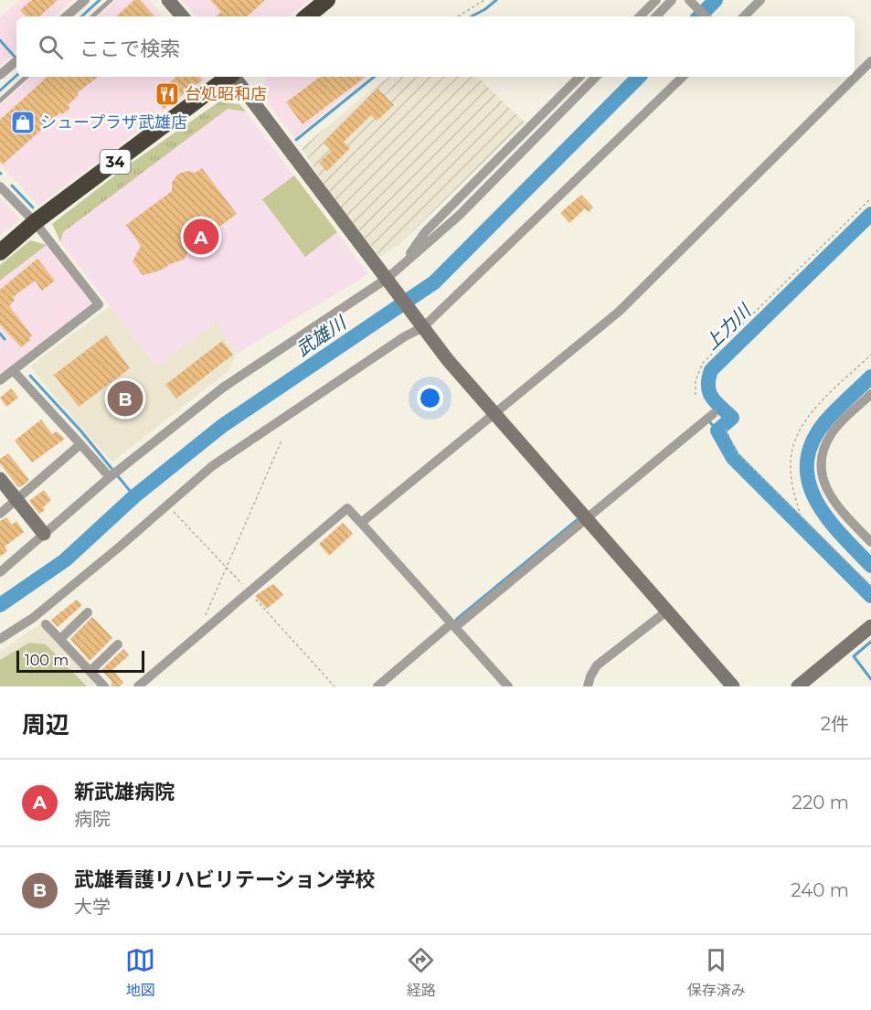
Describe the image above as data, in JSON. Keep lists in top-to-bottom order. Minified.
{"streets":{"highway":["34"]},"water":["上力川","武雄川"],"places":{"restaurant":["台処昭和店"],"shop":["シュープラザ武雄店"]},"scale_bar":"100 m","page":{"search":"ここで検索","pins":["A","B"],"scale":"100 m","heading":["周辺","2件"],"list":[{"mark":"A","name":"新武雄病院","note":"病院","value":"220 m"},{"mark":"B","name":"武雄看護リハビリテーション学校","note":"大学","value":"240 m"}],"nav":["地図","経路","保存済み"]}}
